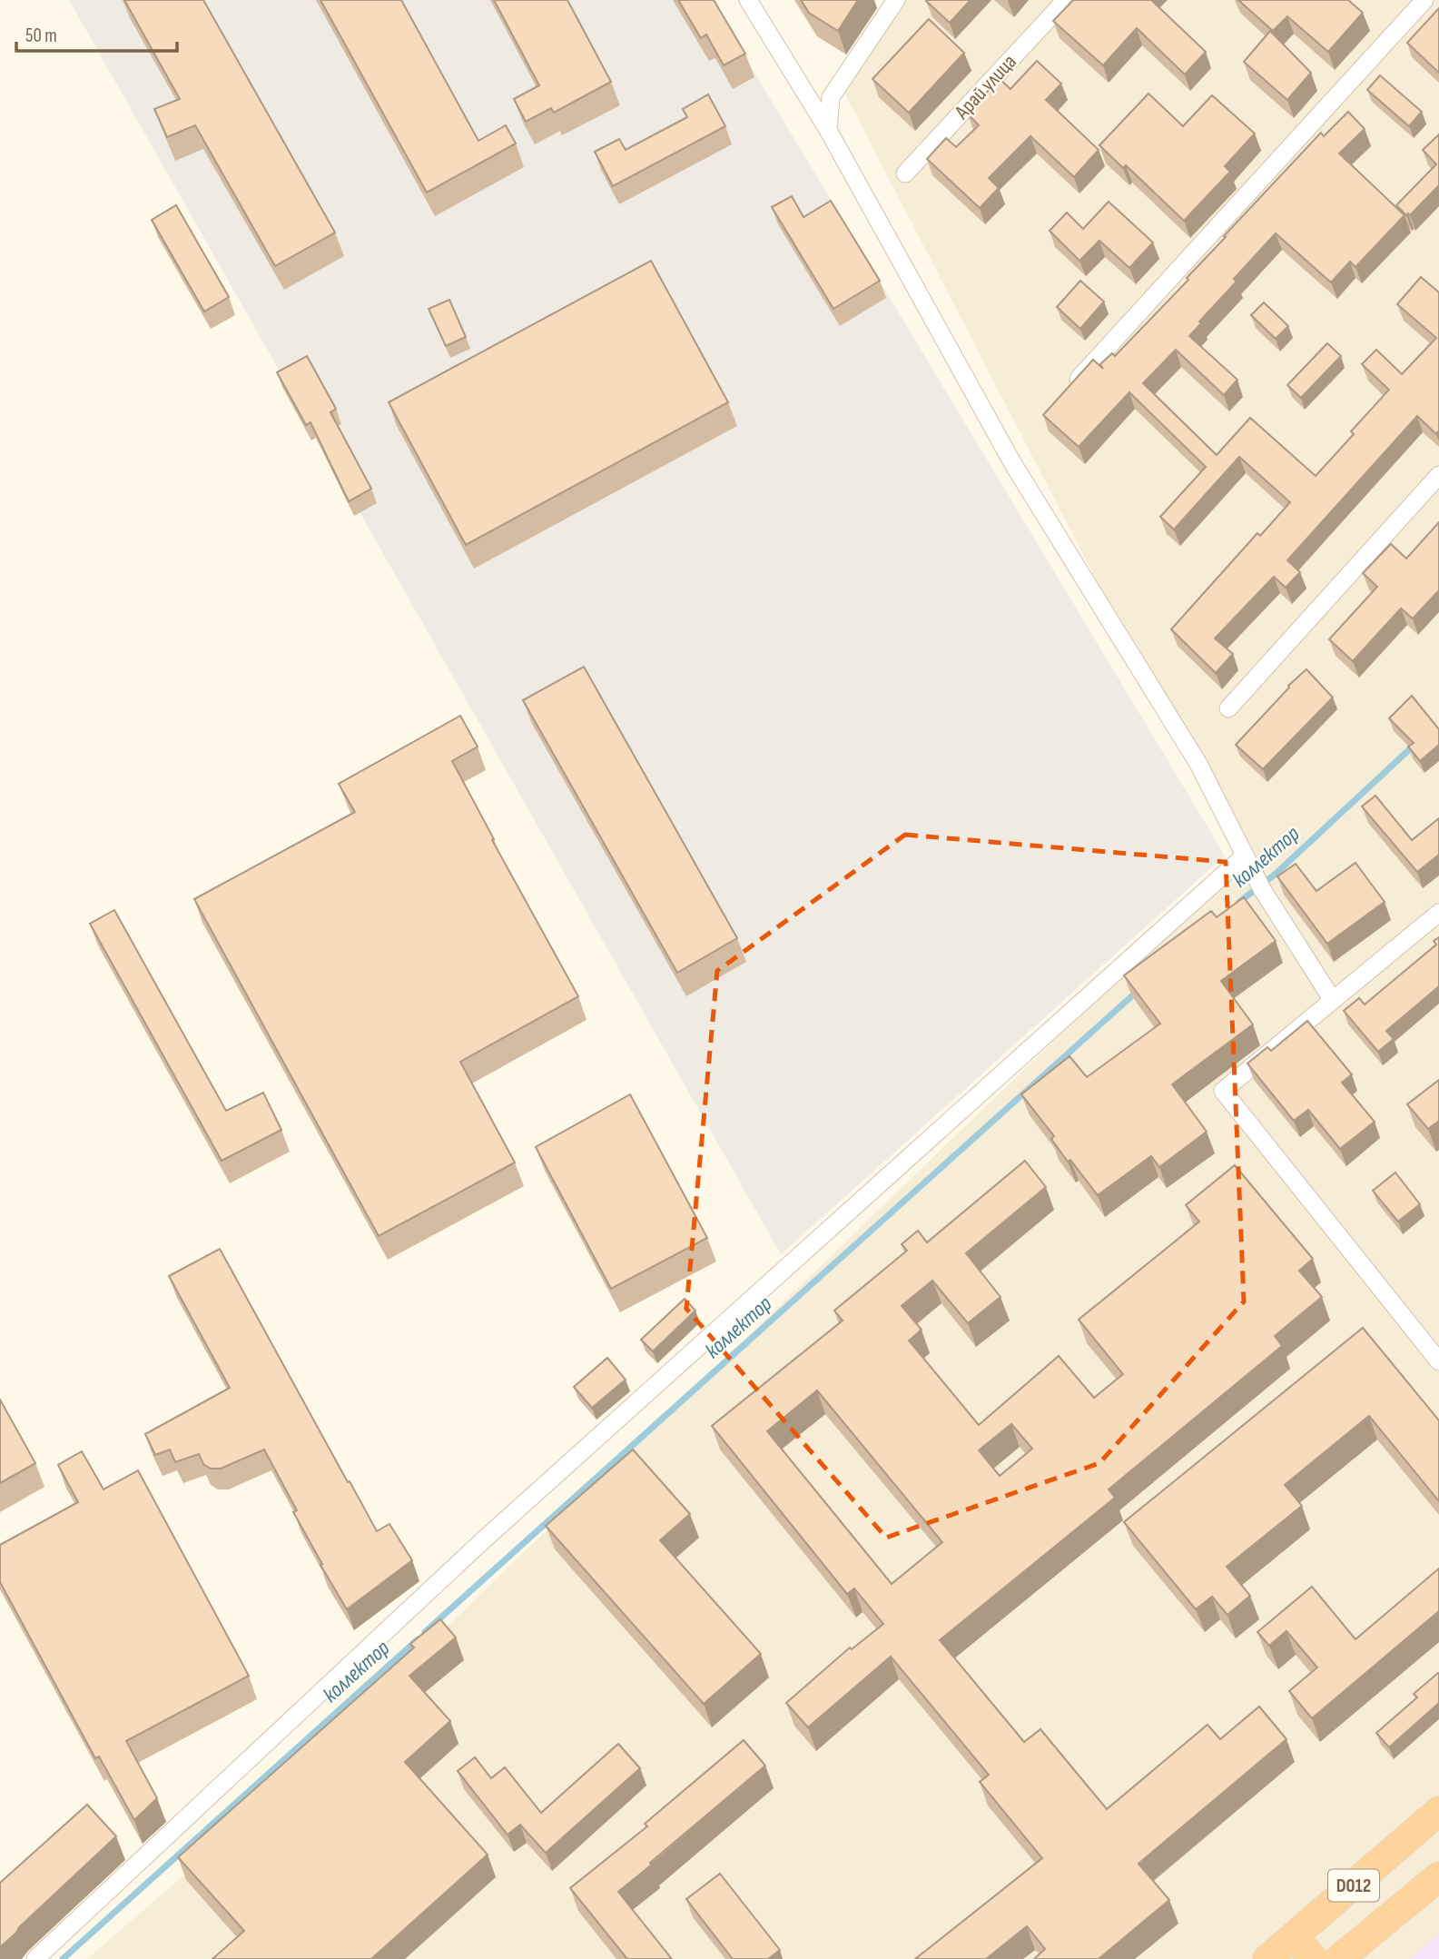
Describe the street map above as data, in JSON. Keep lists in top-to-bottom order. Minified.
{"streets":{"highway":["D012"],"street":["Арай улица"]},"water":["коллектор"],"scale_bar":"50 m"}
